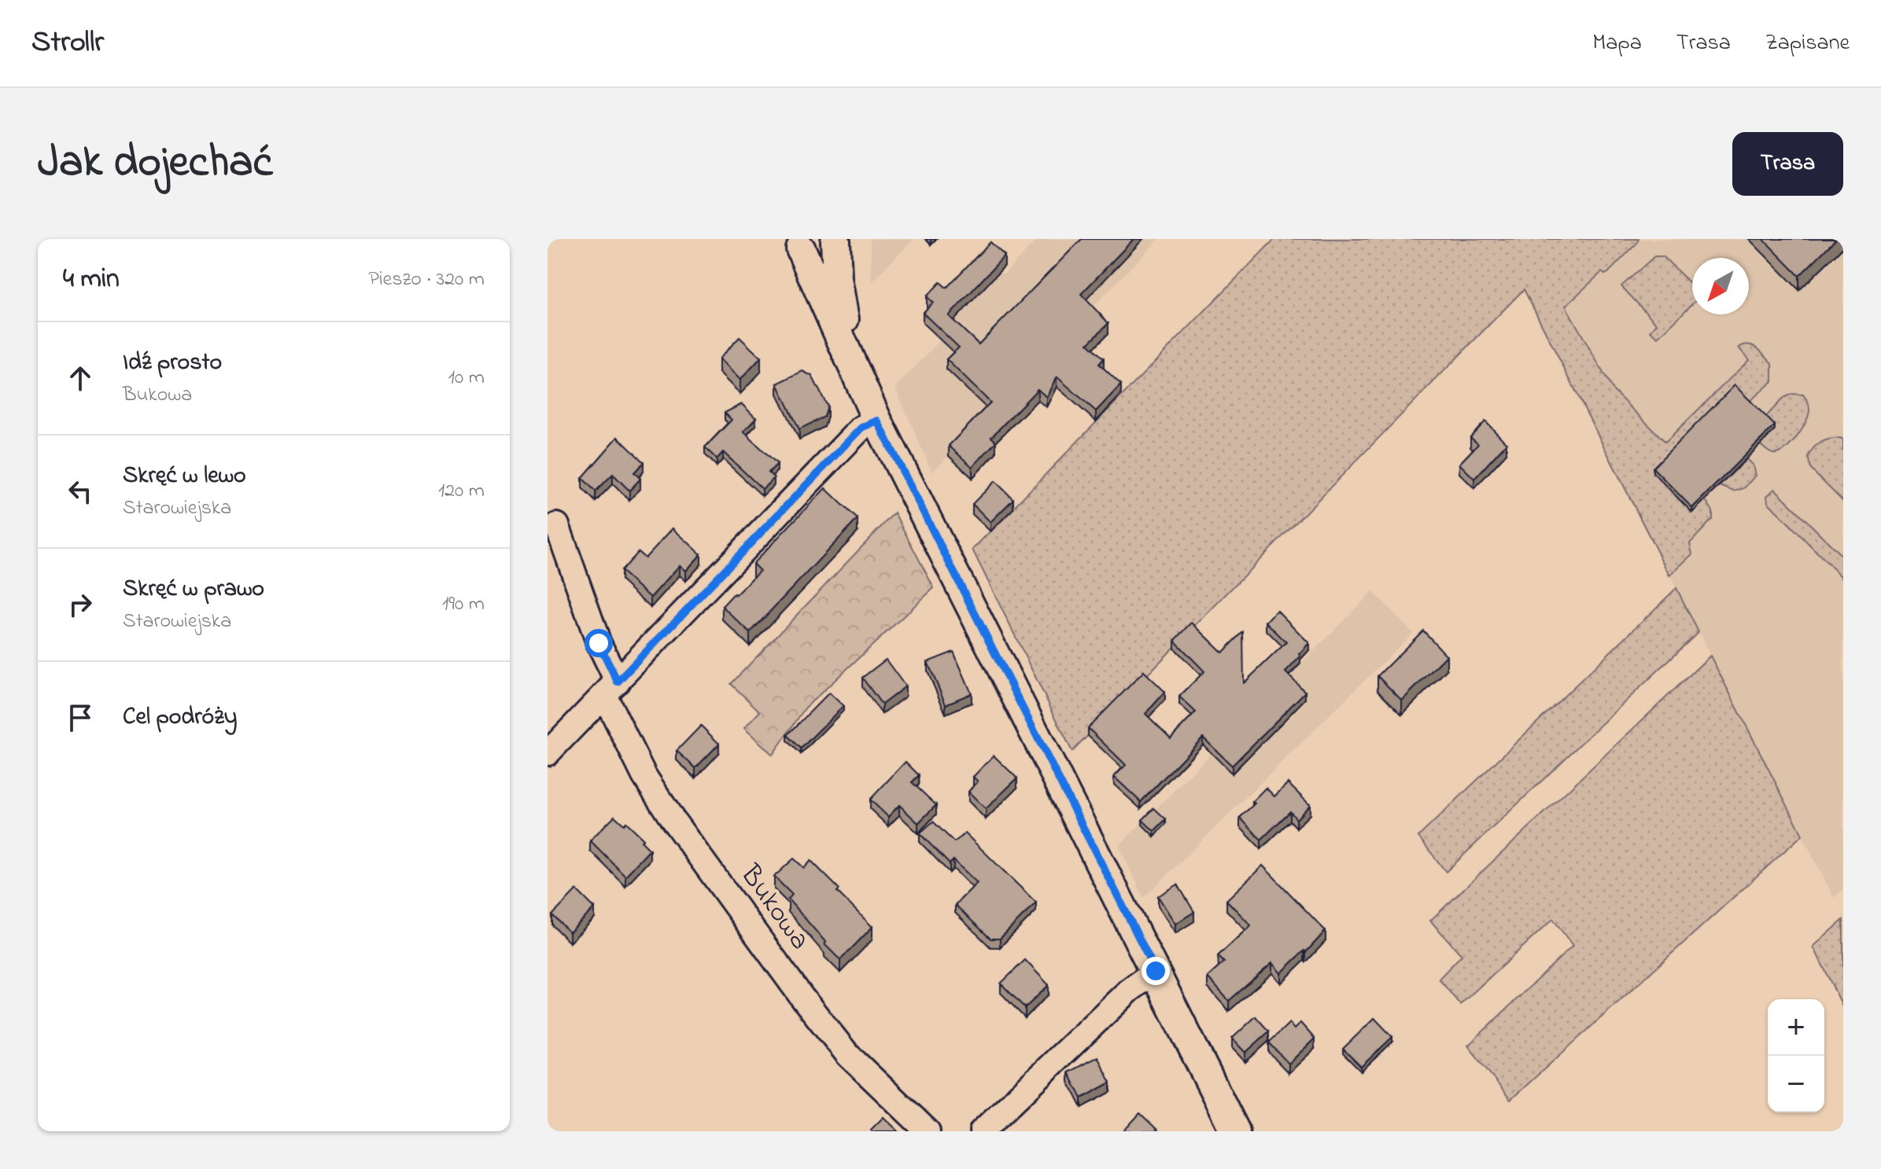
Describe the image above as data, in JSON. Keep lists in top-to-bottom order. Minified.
{"streets":{"street":["Bukowa"]},"north":"bottom left","page":{"header":"Strollr","nav":["Mapa","Trasa","Zapisane"],"title":"Jak dojechać","buttons":"Trasa","heading":["4 min","Pieszo · 320 m"],"list":[["Idź prosto","Bukowa","10 m"],["Skręć w lewo","Starowiejska","120 m"],["Skręć w prawo","Starowiejska","190 m"],"Cel podróży"],"map_buttons":["+","−"]}}
